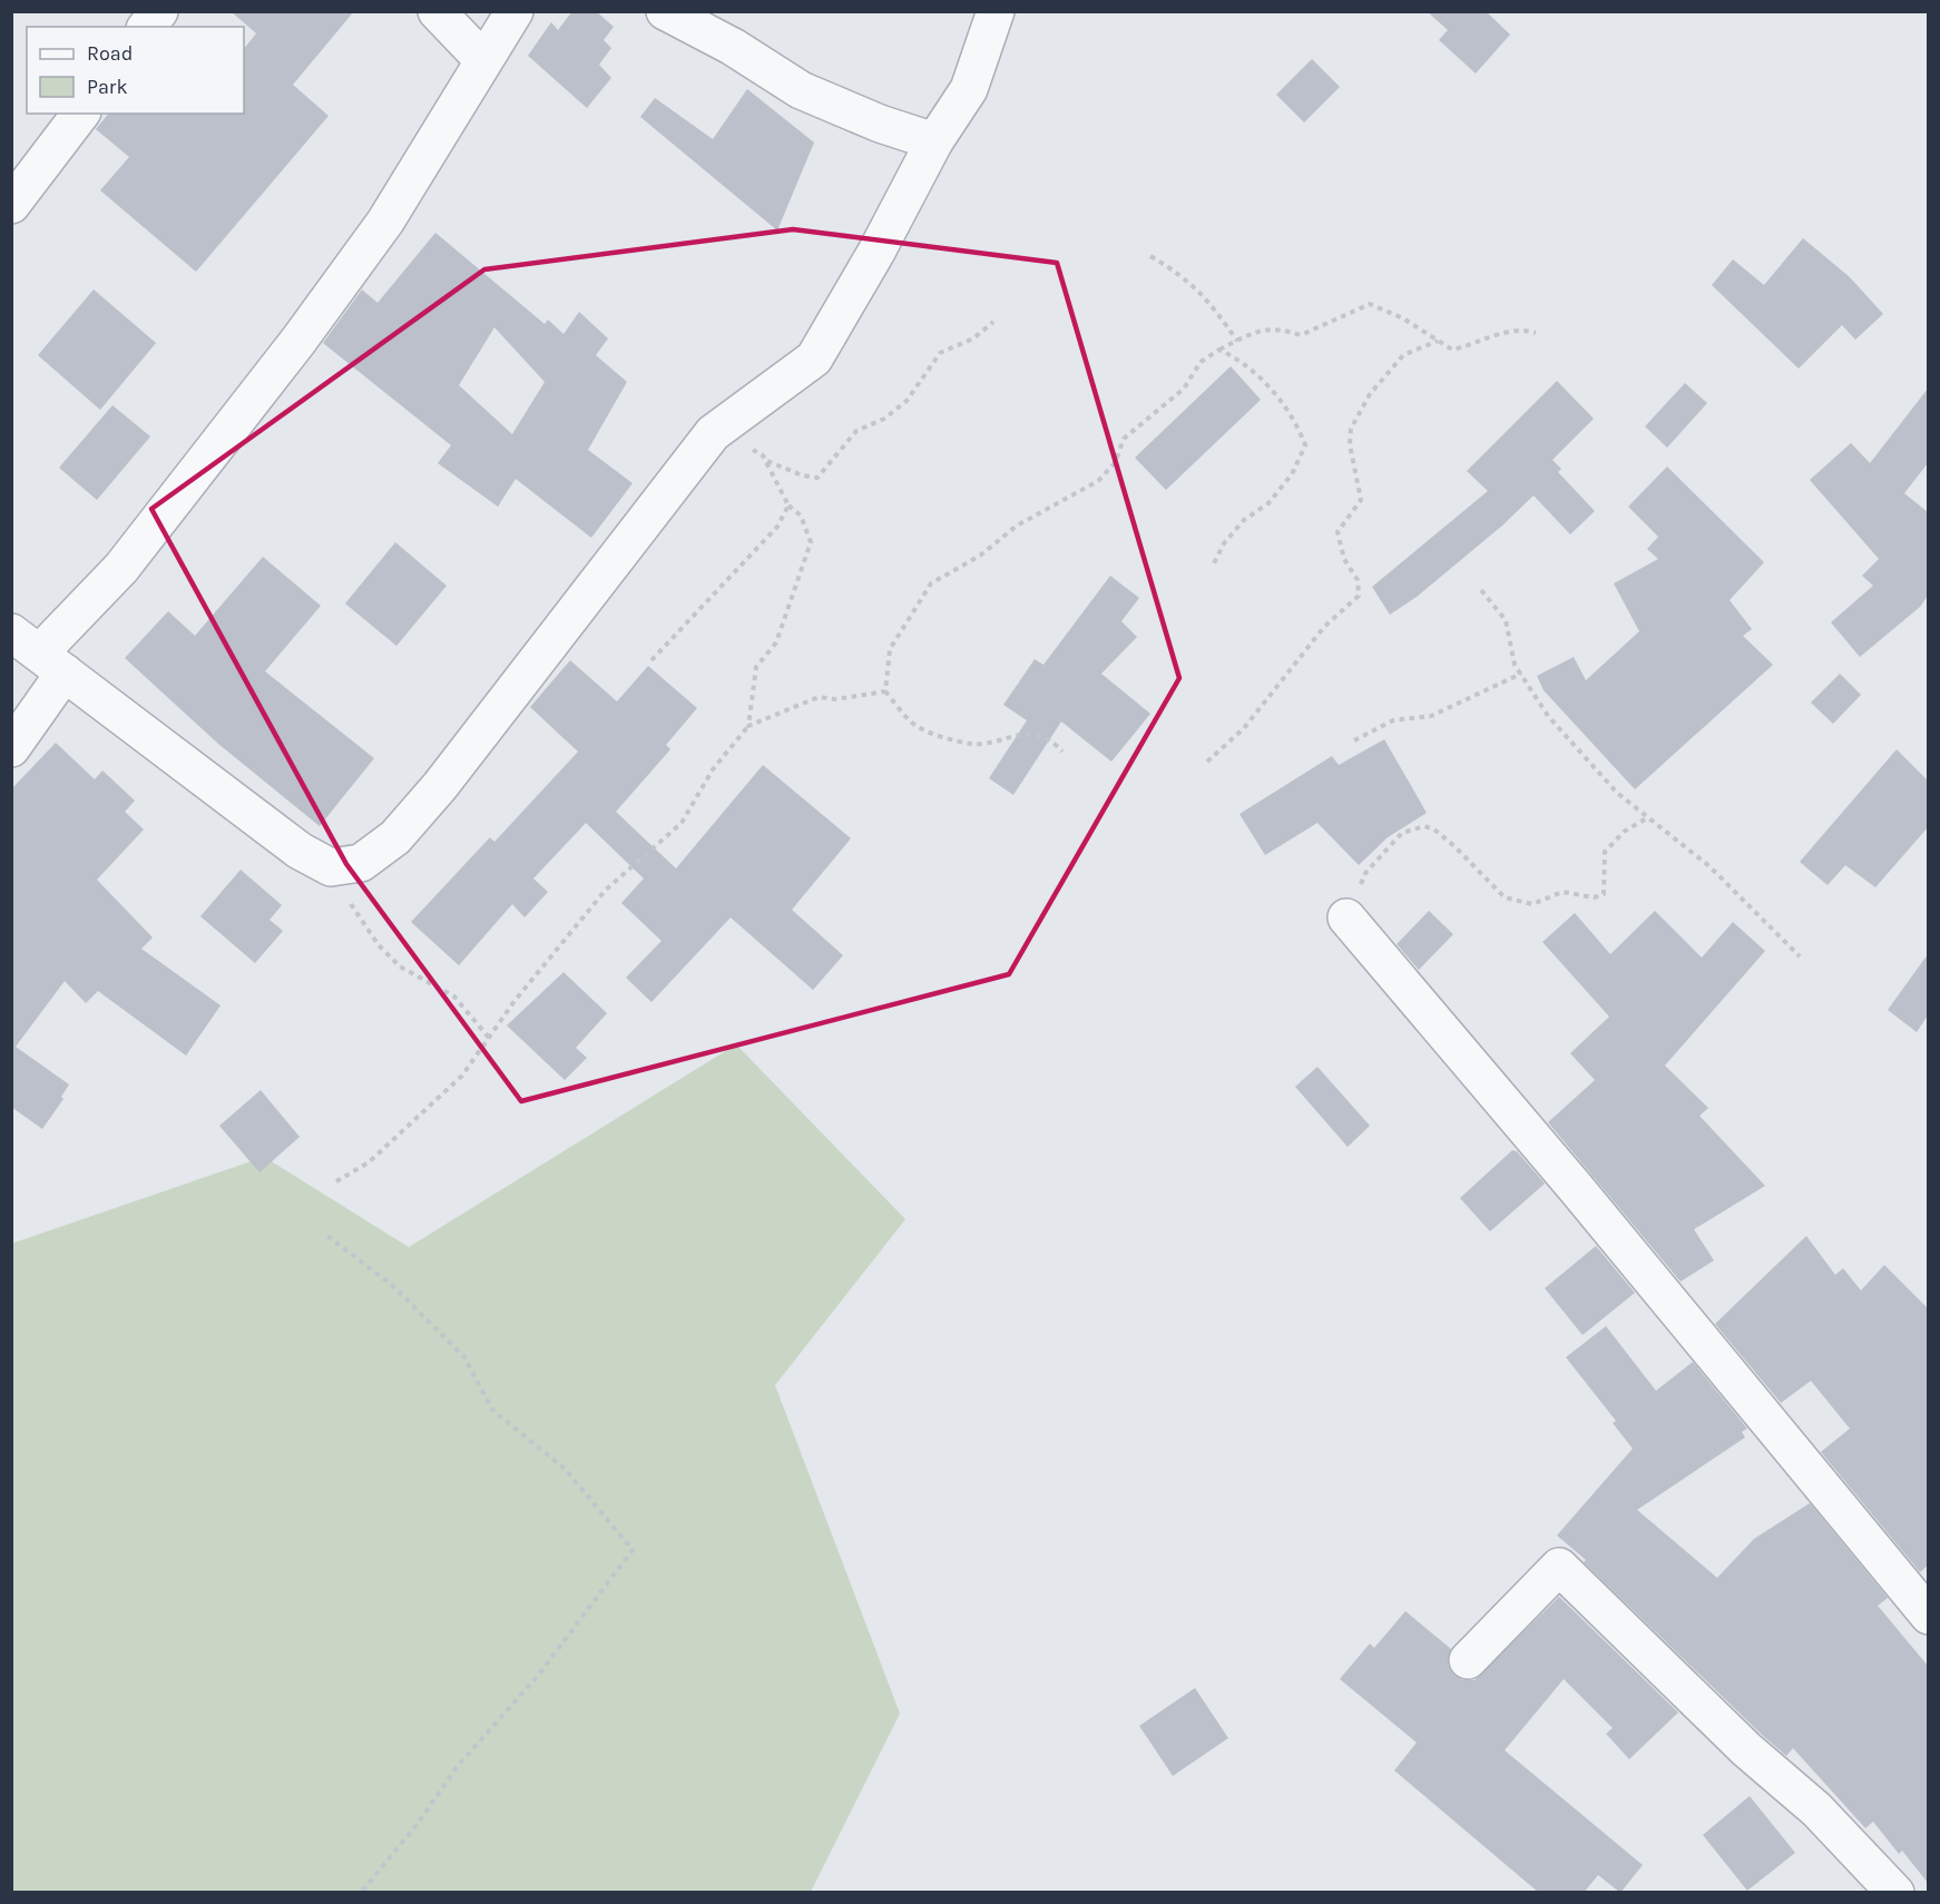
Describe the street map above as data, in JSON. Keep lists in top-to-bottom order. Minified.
{"legend":["Road","Park"]}
